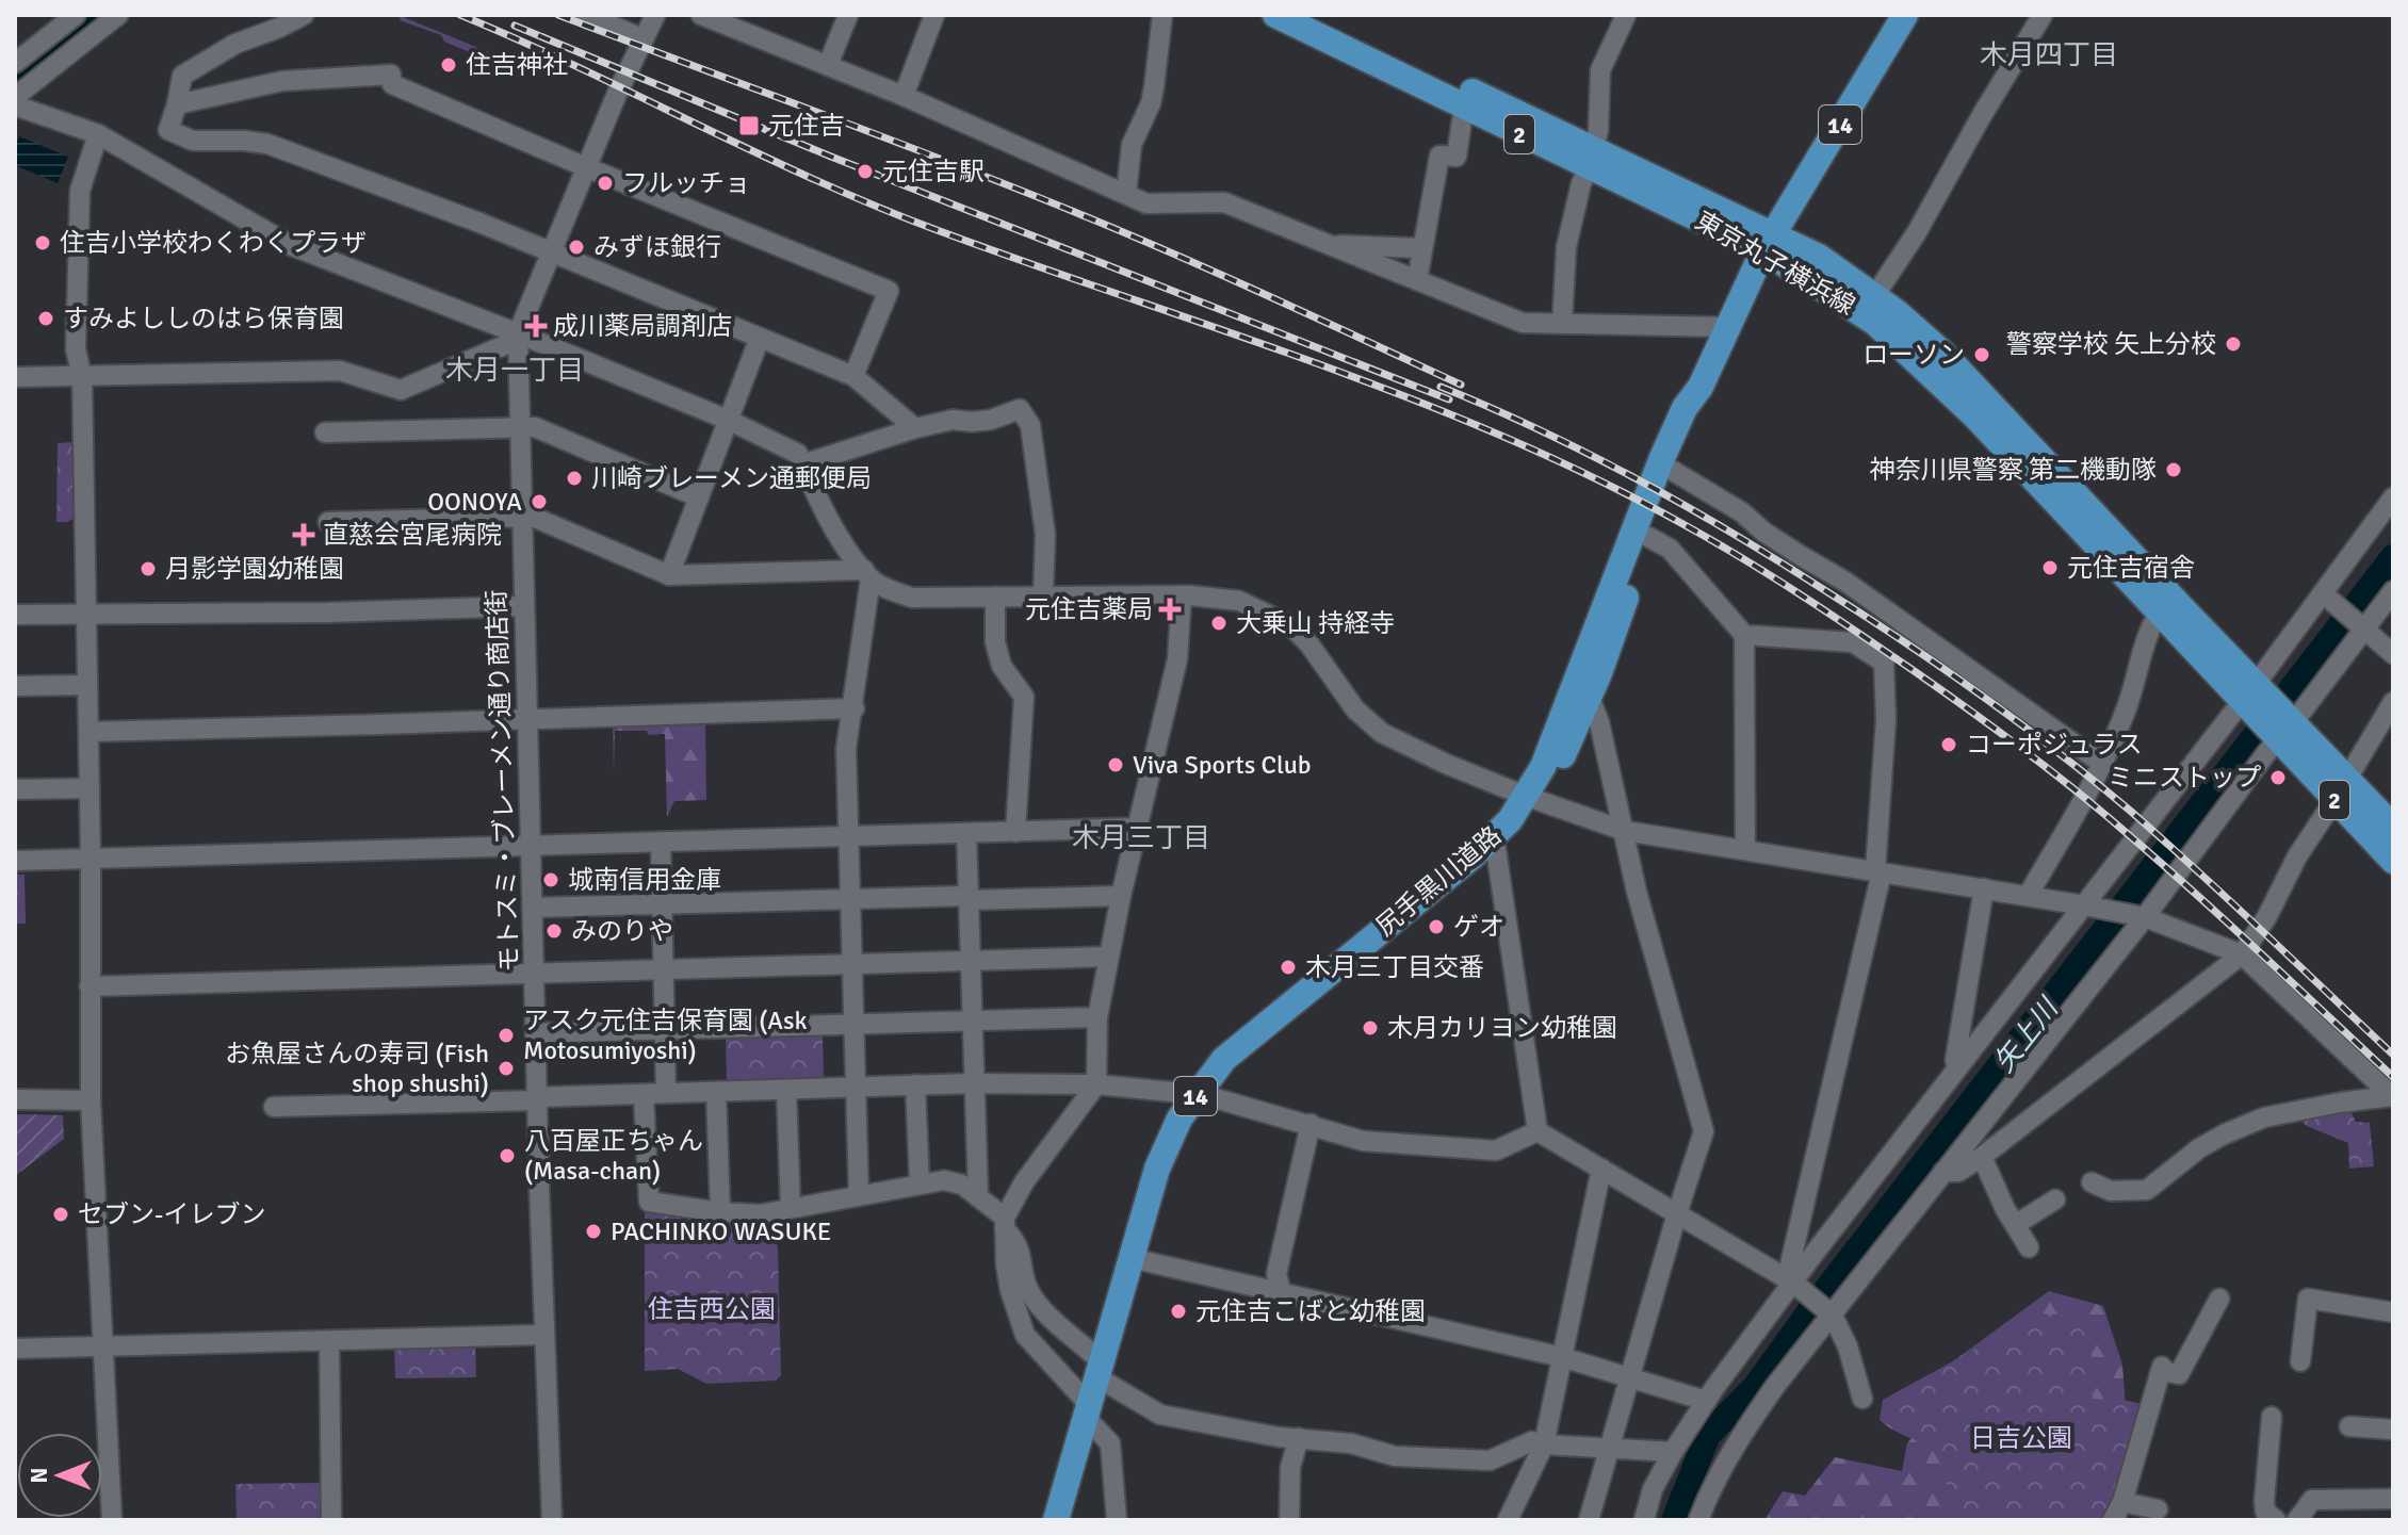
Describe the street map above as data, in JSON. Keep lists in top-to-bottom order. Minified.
{"streets":{"main road":["14","2","東京丸子横浜線","尻手黒川道路"],"street":["モトスミ・ブレーメン通り商店街"]},"crossings":[["東京丸子横浜線","尻手黒川道路"]],"districts":["木月四丁目","木月一丁目","木月三丁目"],"water":["矢上川"],"parks":["住吉西公園","日吉公園"],"places":{"other":["住吉神社","元住吉駅","フルッチョ","住吉小学校わくわくプラザ","みずほ銀行","すみよししのはら保育園","警察学校 矢上分校","ローソン","神奈川県警察 第二機動隊","川崎ブレーメン通郵便局","OONOYA","元住吉宿舎","月影学園幼稚園","大乗山 持経寺","コーポジュラス","Viva Sports Club","ミニストップ","城南信用金庫","ゲオ","みのりや","木月三丁目交番","木月カリヨン幼稚園","アスク元住吉保育園 (Ask Motosumiyoshi)","お魚屋さんの寿司 (Fish shop shushi)","八百屋正ちゃん (Masa-chan)","セブン-イレブン","PACHINKO WASUKE","元住吉こばと幼稚園"],"transit":["元住吉"],"health":["成川薬局調剤店","直慈会宮尾病院","元住吉薬局"]},"north":"left"}
